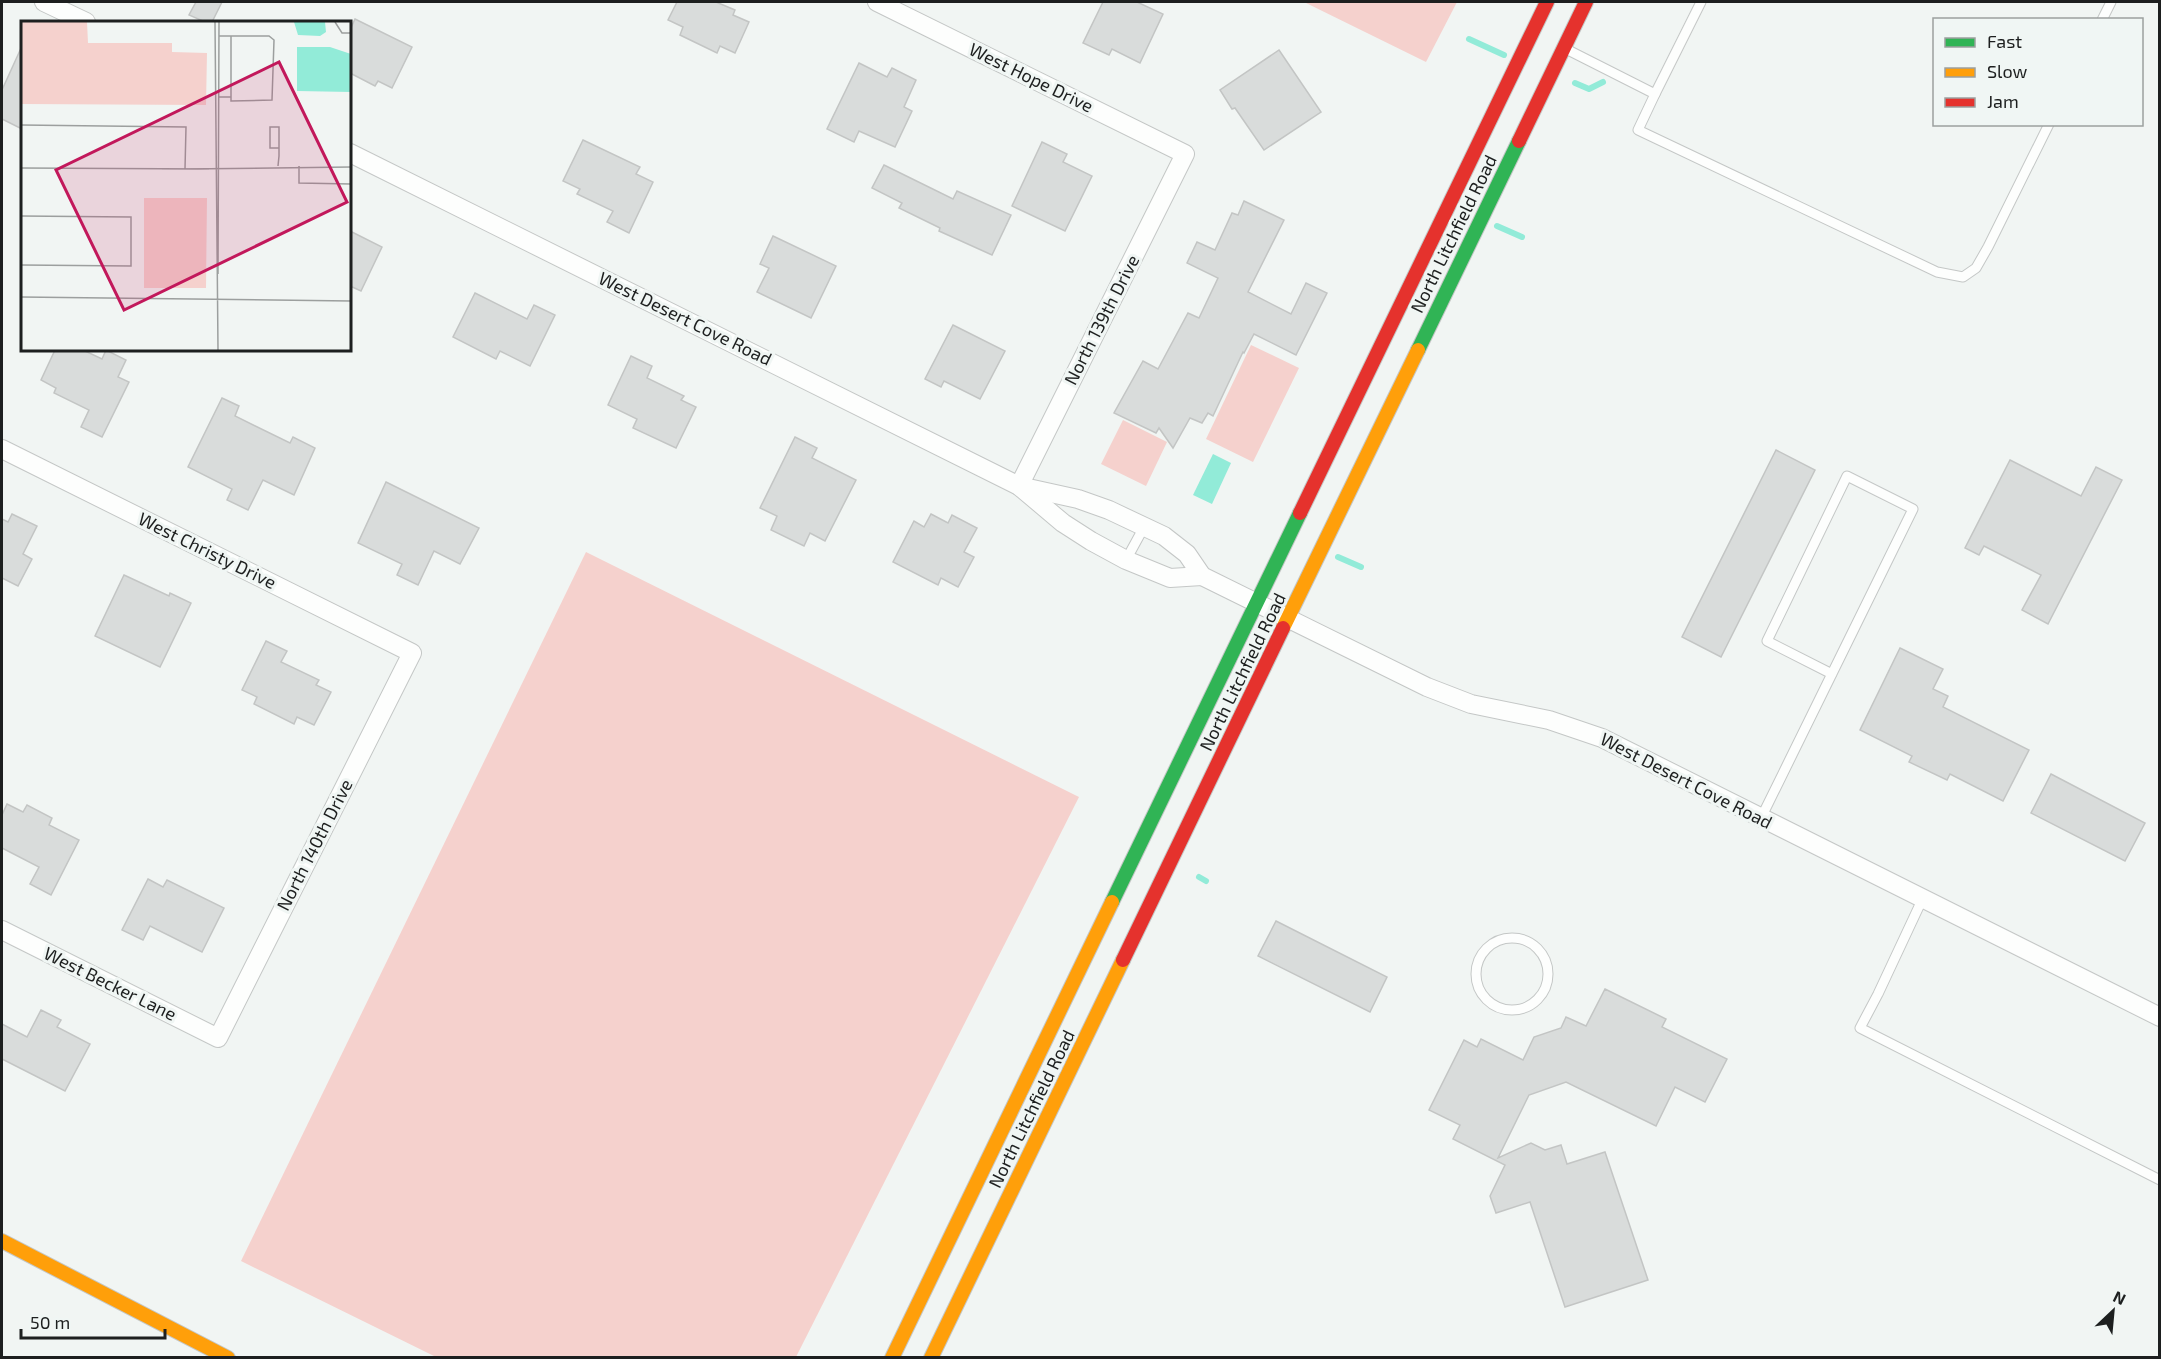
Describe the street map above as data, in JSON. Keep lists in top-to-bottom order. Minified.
{"streets":{"main road":["North Litchfield Road"],"street":["West Hope Drive","West Desert Cove Road","North 139th Drive","West Christy Drive","North 140th Drive","West Becker Lane"]},"crossings":[["West Hope Drive","North 139th Drive"],["North Litchfield Road","West Desert Cove Road"],["West Desert Cove Road","North 139th Drive"],["West Christy Drive","North 140th Drive"],["North 140th Drive","West Becker Lane"]],"legend":["Fast","Slow","Jam"],"scale_bar":"50 m","north":"top right"}
